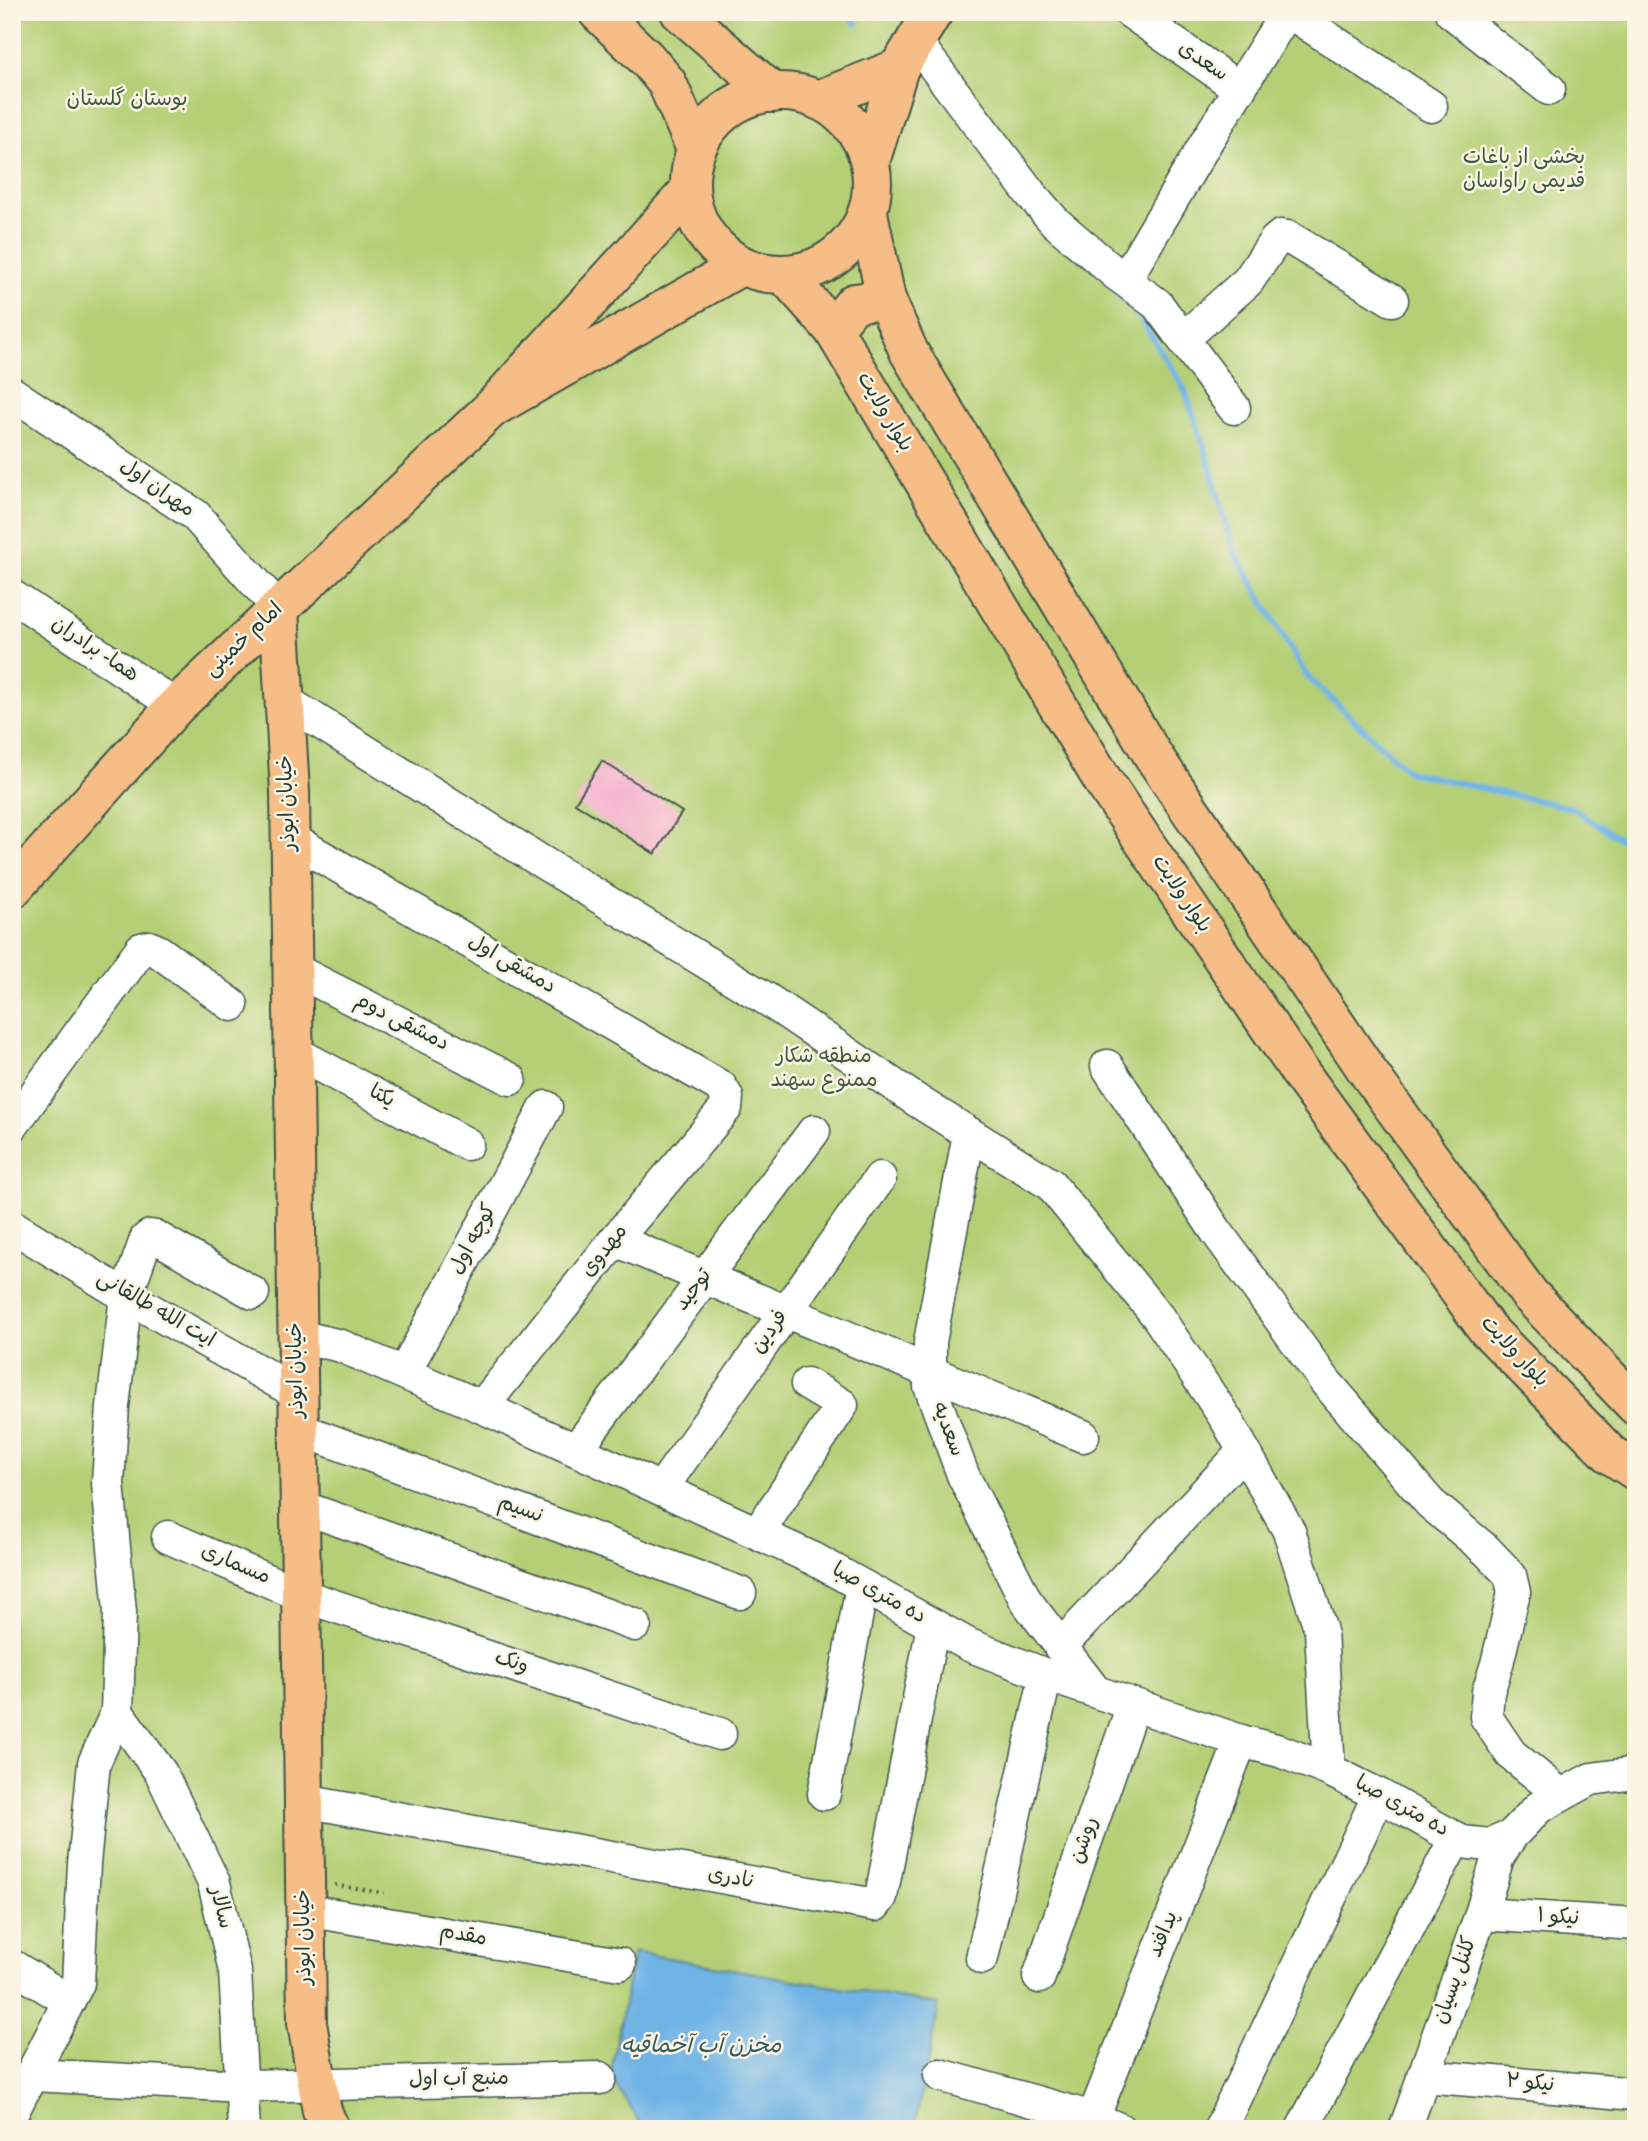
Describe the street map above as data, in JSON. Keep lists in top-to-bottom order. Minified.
{"streets":{"main road":["بلوار ولایت","امام خمینی","خیابان ابوذر"],"street":["سعدی","مهران اول","هما- برادران","دمشقی اول","دمشقی دوم","یکتا","کوچه اول","مهدوی","توحید","ایت الله طالقانی","فردین","سعدیه","نسیم","مسماری","ده متری صبا","ونک","روشن","نادری","سالار","نیکو ۱","پدافند","مقدم","کلنل پسیان","منبع آب اول","نیکو ۲"]},"crossings":[["مهران اول","امام خمینی"],["مهران اول","خیابان ابوذر"],["امام خمینی","هما- برادران"],["امام خمینی","خیابان ابوذر"],["خیابان ابوذر","دمشقی اول"],["خیابان ابوذر","دمشقی دوم"],["خیابان ابوذر","یکتا"],["خیابان ابوذر","ایت الله طالقانی"],["خیابان ابوذر","نسیم"],["خیابان ابوذر","مسماری"],["خیابان ابوذر","ده متری صبا"],["خیابان ابوذر","ونک"],["خیابان ابوذر","نادری"],["خیابان ابوذر","مقدم"],["خیابان ابوذر","منبع آب اول"],["دمشقی اول","مهدوی"],["کوچه اول","ده متری صبا"],["مهدوی","ده متری صبا"],["توحید","ده متری صبا"],["ایت الله طالقانی","نسیم"],["فردین","ده متری صبا"],["سعدیه","ده متری صبا"],["مسماری","ونک"],["ده متری صبا","روشن"],["ده متری صبا","نادری"],["ده متری صبا","پدافند"],["سالار","منبع آب اول"],["نیکو ۱","کلنل پسیان"],["کلنل پسیان","نیکو ۲"]],"water":["مخزن آب آخماقیه"],"parks":["بوستان گلستان","بخشی از باغات قدیمی راواسان","منطقه شکار ممنوع سهند"]}
